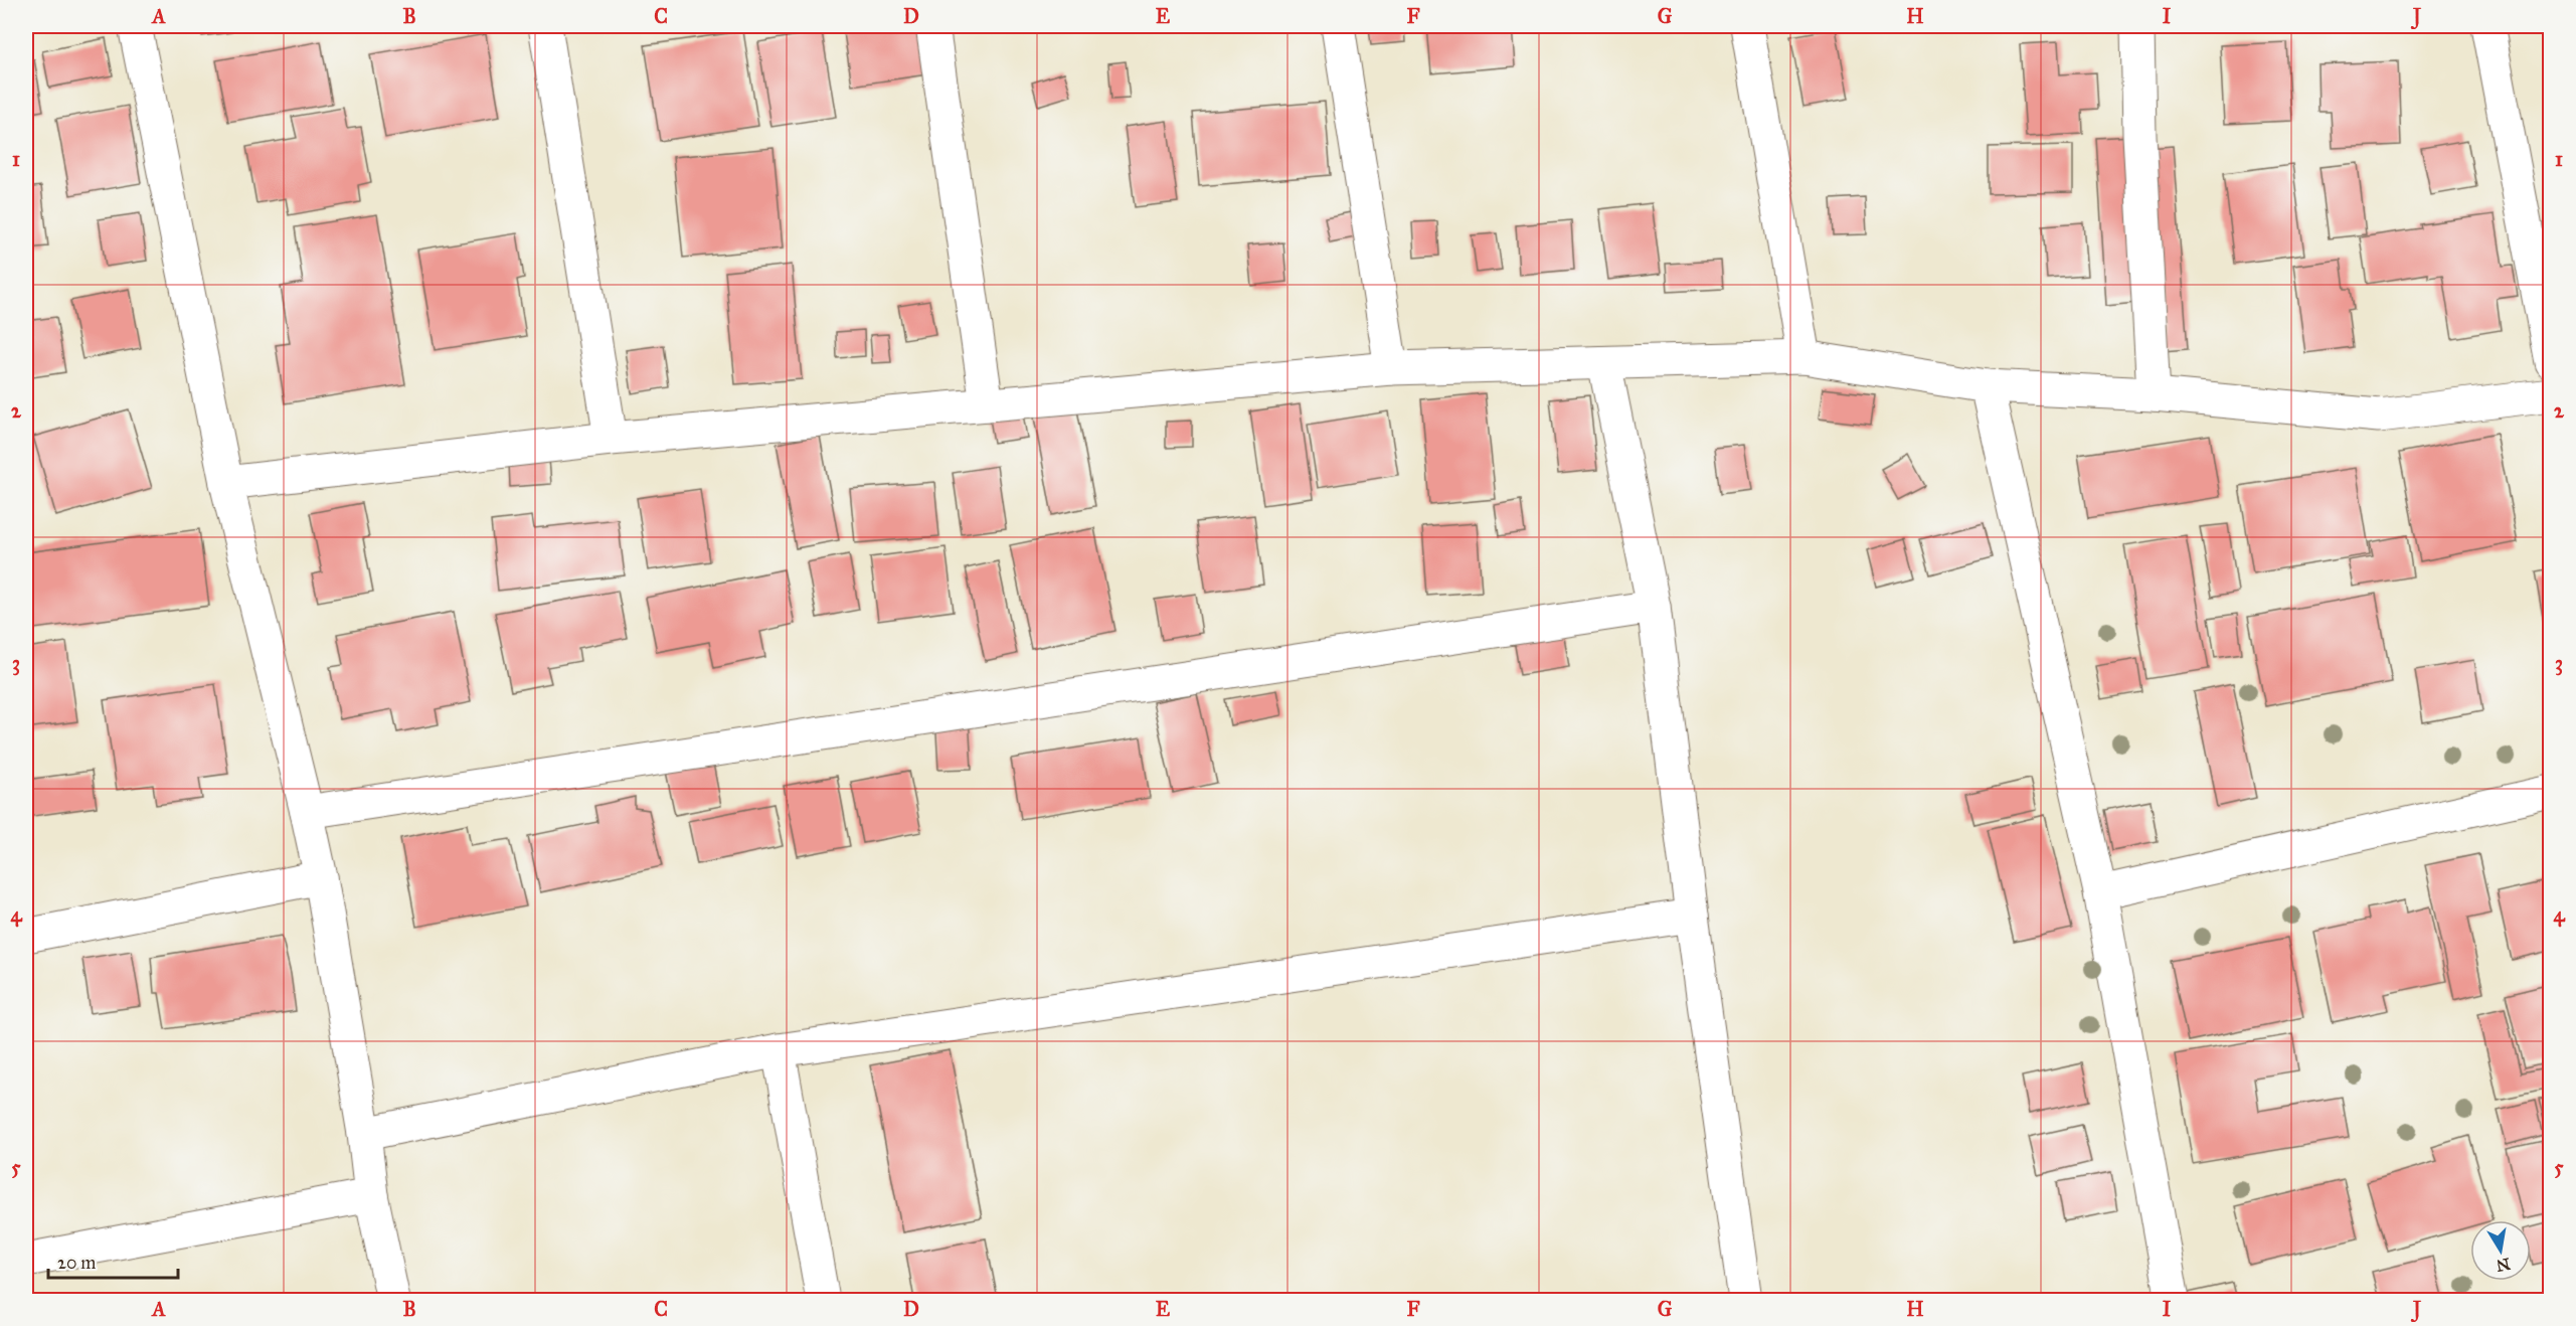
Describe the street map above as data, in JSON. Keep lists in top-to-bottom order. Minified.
{"scale_bar":"20 m","north":"bottom","grid":{"columns":["A","B","C","D","E","F","G","H","I","J"],"rows":["1","2","3","4","5"]}}
